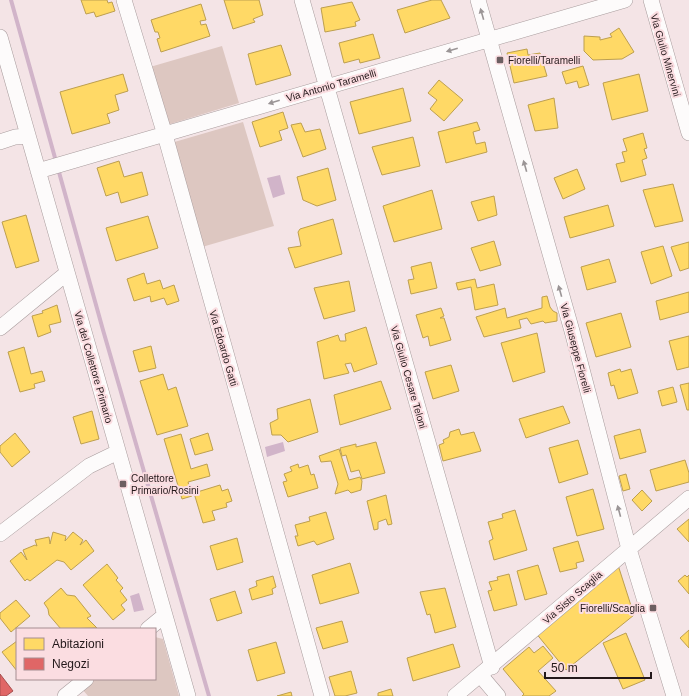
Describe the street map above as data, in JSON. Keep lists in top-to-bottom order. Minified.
{"streets":{"street":["Via Giulio Minervini","Via Antonio Taramelli","Via Edoardo Gatti","Via Giuseppe Fiorelli","Via del Collettore Primario","Via Giulio Cesare Teloni","Via Sisto Scaglia"]},"crossings":[["Via Antonio Taramelli","Via Edoardo Gatti"],["Via Antonio Taramelli","Via Giuseppe Fiorelli"],["Via Antonio Taramelli","Via del Collettore Primario"],["Via Antonio Taramelli","Via Giulio Cesare Teloni"],["Via Giuseppe Fiorelli","Via Sisto Scaglia"],["Via Giulio Cesare Teloni","Via Sisto Scaglia"]],"one_way":["Via Antonio Taramelli","Via Giuseppe Fiorelli"],"places":{"transit":["Fiorelli/Taramelli","Collettore Primario/Rosini","Fiorelli/Scaglia"]},"legend":["Abitazioni","Negozi"],"scale_bar":"50 m"}
